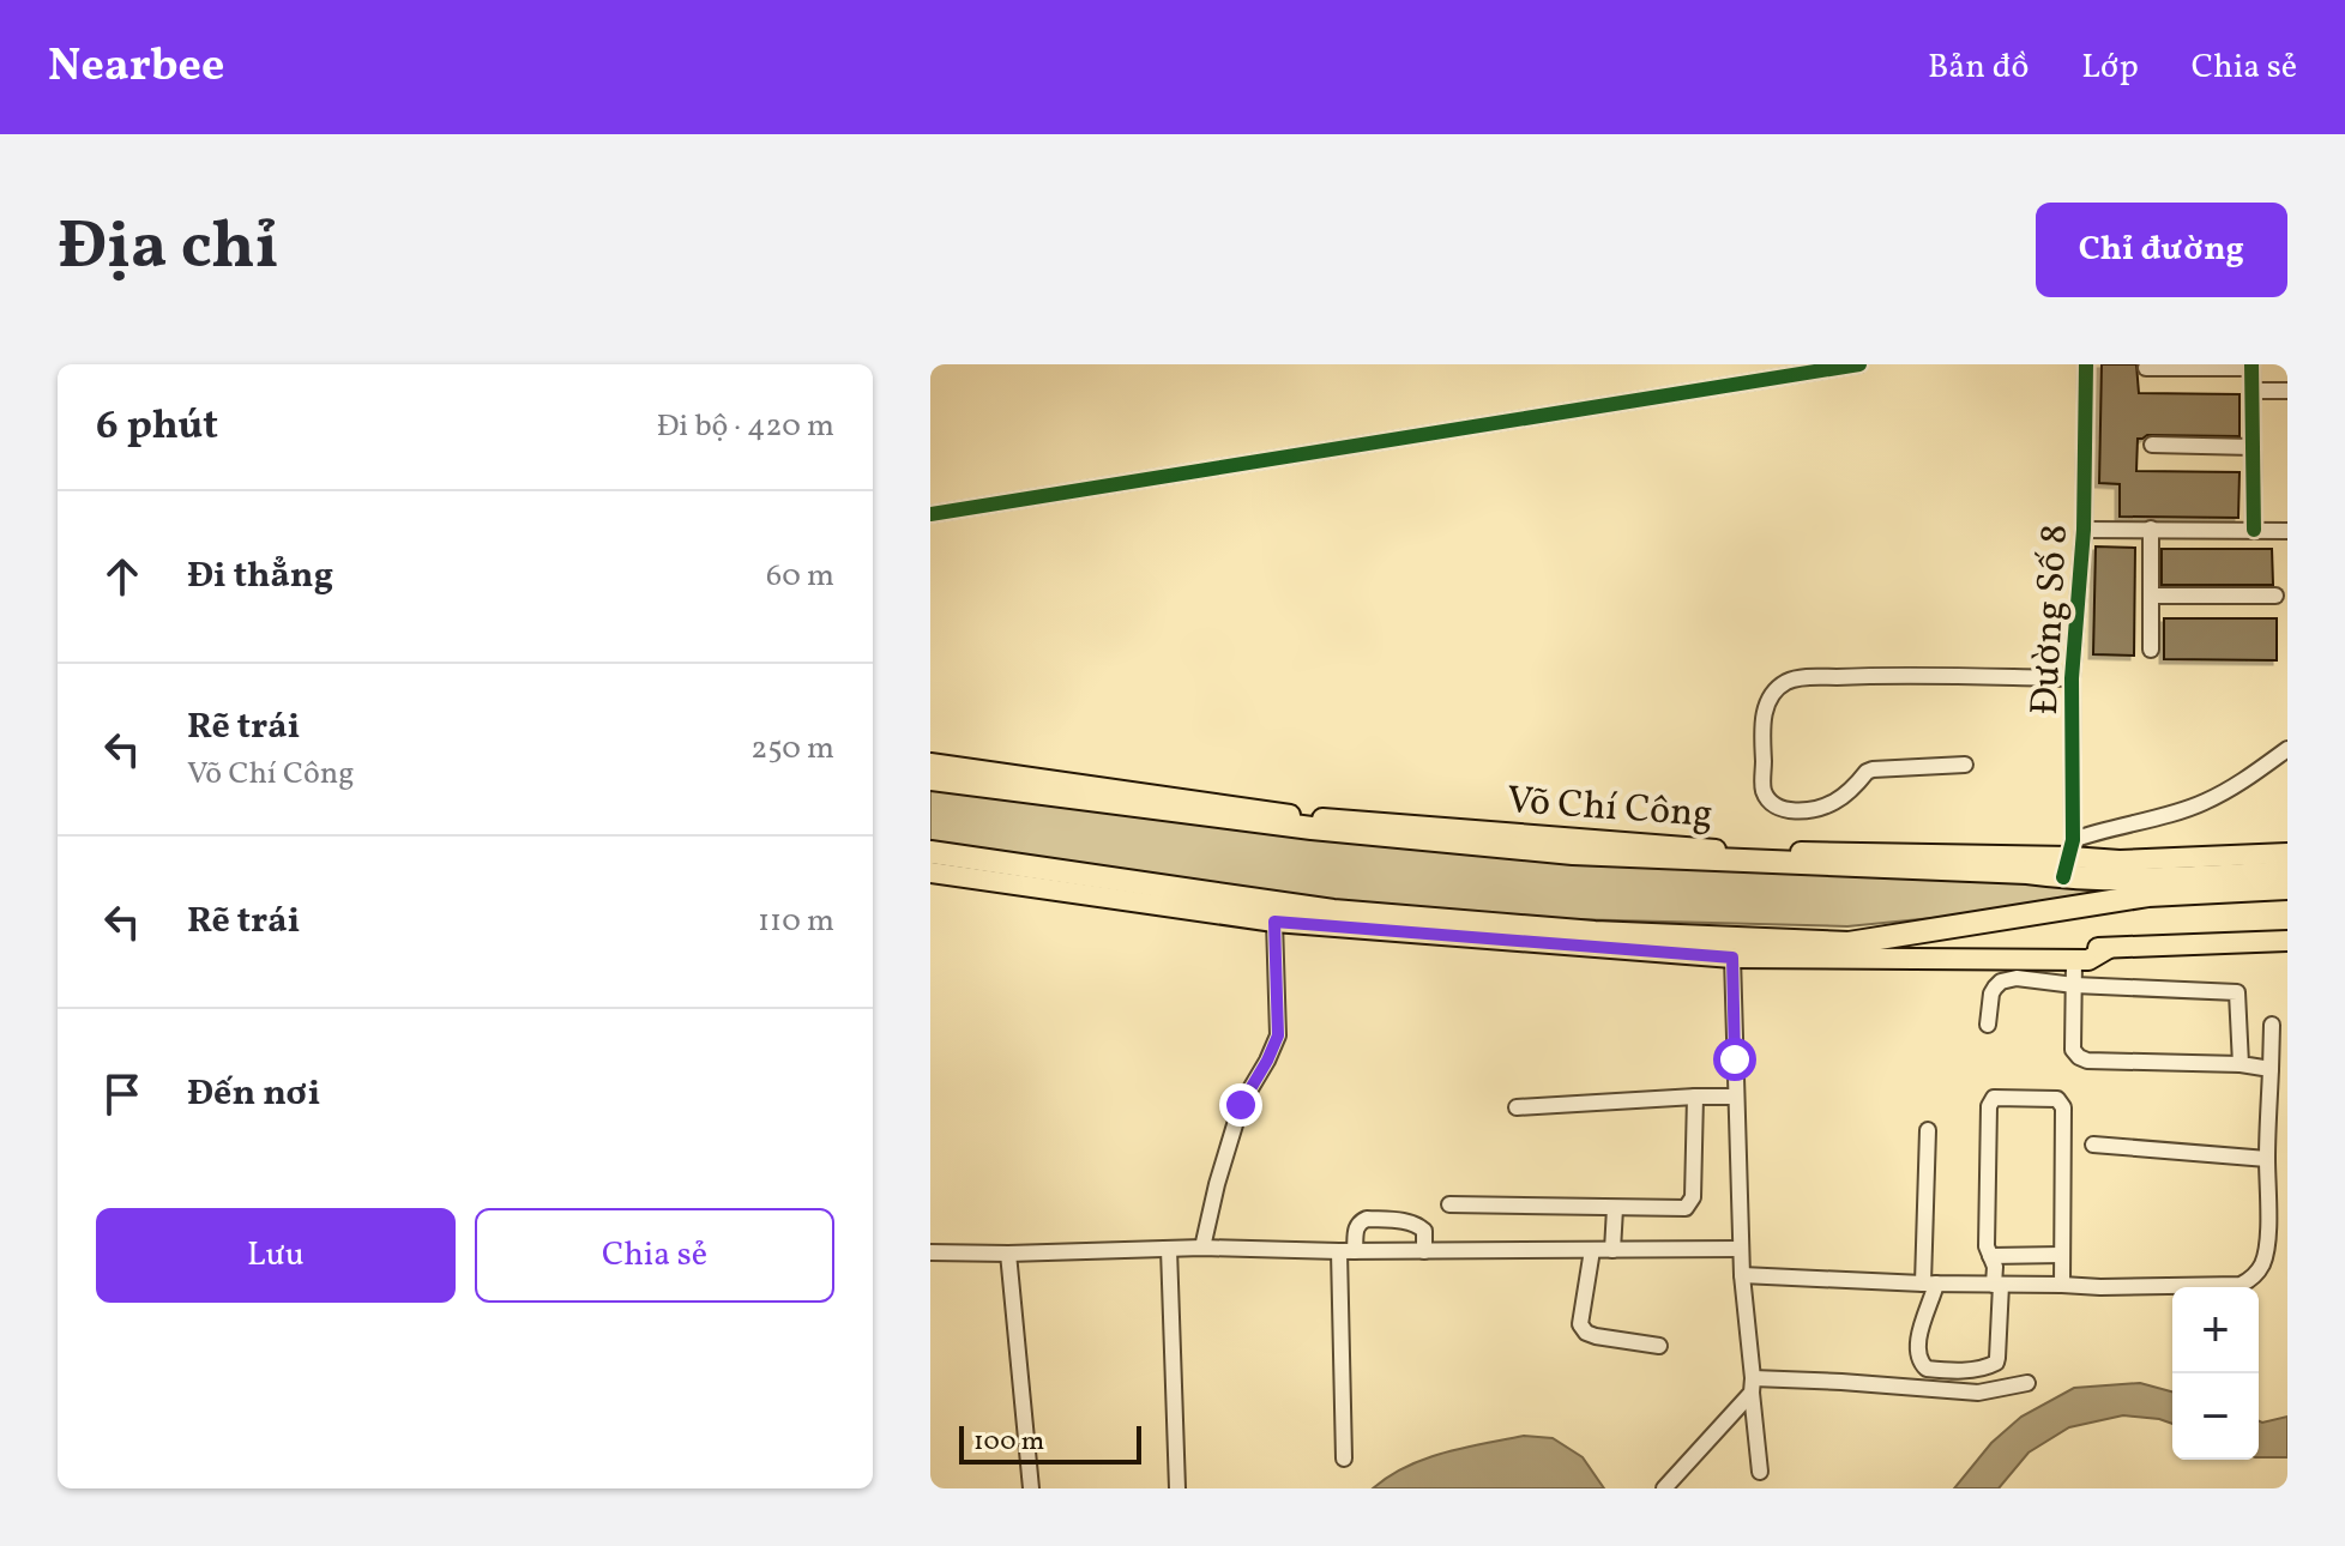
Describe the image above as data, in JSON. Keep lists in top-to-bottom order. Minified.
{"streets":{"highway":["Võ Chí Công"],"street":["Đường Số 8"]},"crossings":[["Đường Số 8","Võ Chí Công"]],"scale_bar":"100 m","page":{"header":"Nearbee","nav":["Bản đồ","Lớp","Chia sẻ"],"title":"Địa chỉ","buttons":["Chỉ đường",["Lưu","Chia sẻ"]],"heading":["6 phút","Đi bộ · 420 m"],"list":[["Đi thẳng","60 m"],["Rẽ trái","Võ Chí Công","250 m"],["Rẽ trái","110 m"],"Đến nơi"],"map_buttons":["+","−"],"scale":"100 m"}}
